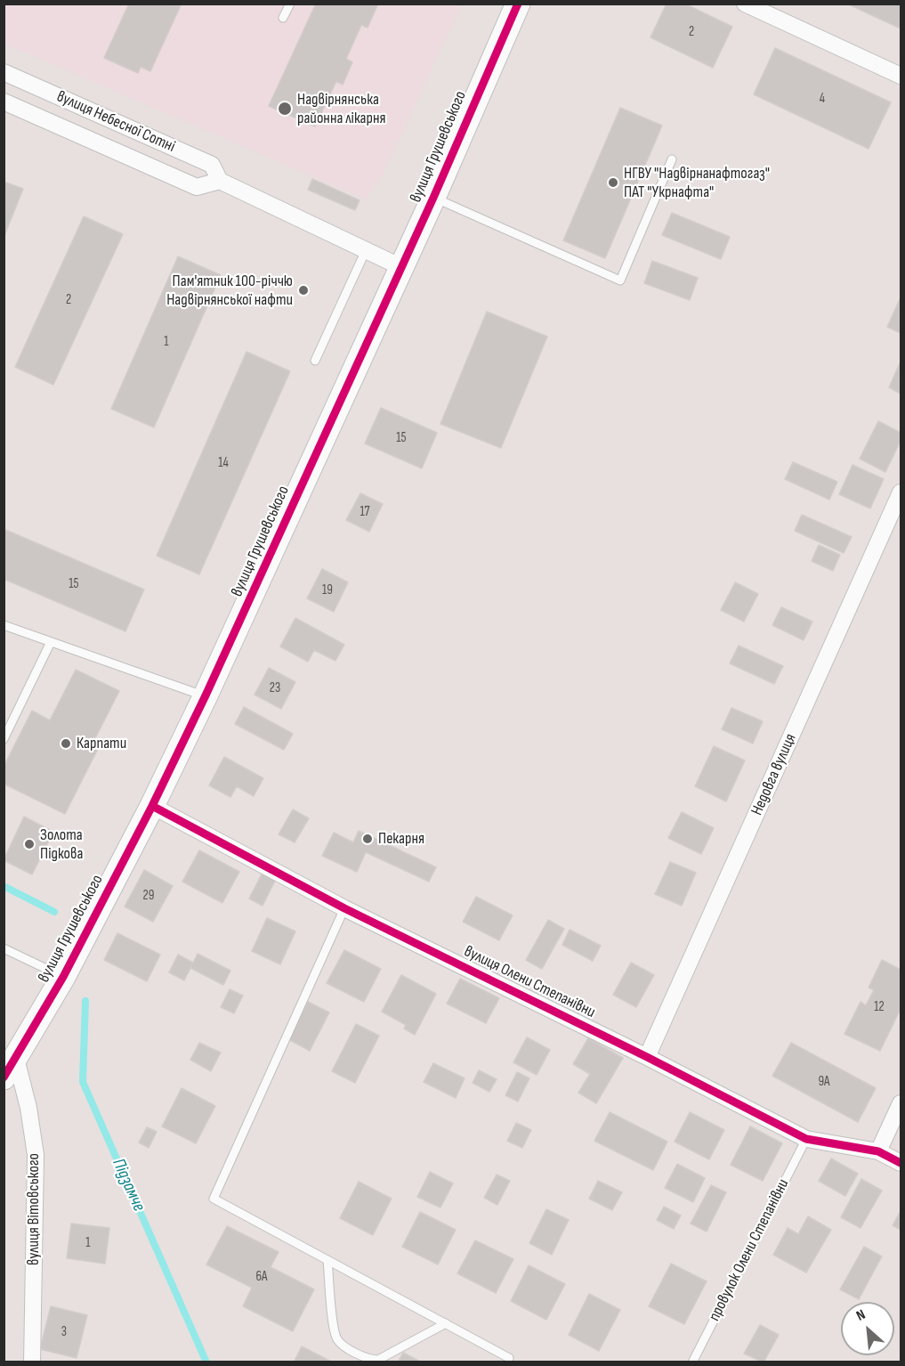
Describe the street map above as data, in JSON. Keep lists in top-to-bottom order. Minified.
{"streets":{"street":["вулиця Небесної Сотні","вулиця Грушевського","Недовга вулиця","вулиця Олени Степанівни","вулиця Вітовського"],"lane":["провулок Олени Степанівни"]},"crossings":[["вулиця Небесної Сотні","вулиця Грушевського"],["вулиця Грушевського","вулиця Олени Степанівни"],["вулиця Грушевського","вулиця Вітовського"],["Недовга вулиця","вулиця Олени Степанівни"],["вулиця Олени Степанівни","провулок Олени Степанівни"]],"water":["Підзамче"],"places":["Надвірнянська районна лікарня","НГВУ \"Надвірнанафтогаз\" ПАТ \"Укрнафта\"","Пам'ятник 100-річчю Надвірнянської нафти","Карпати","Пекарня","Золота Підкова"],"house_numbers":["2","4","2","1","15","14","17","15","19","23","29","12","9А","1","6А","3"],"north":"top left"}
